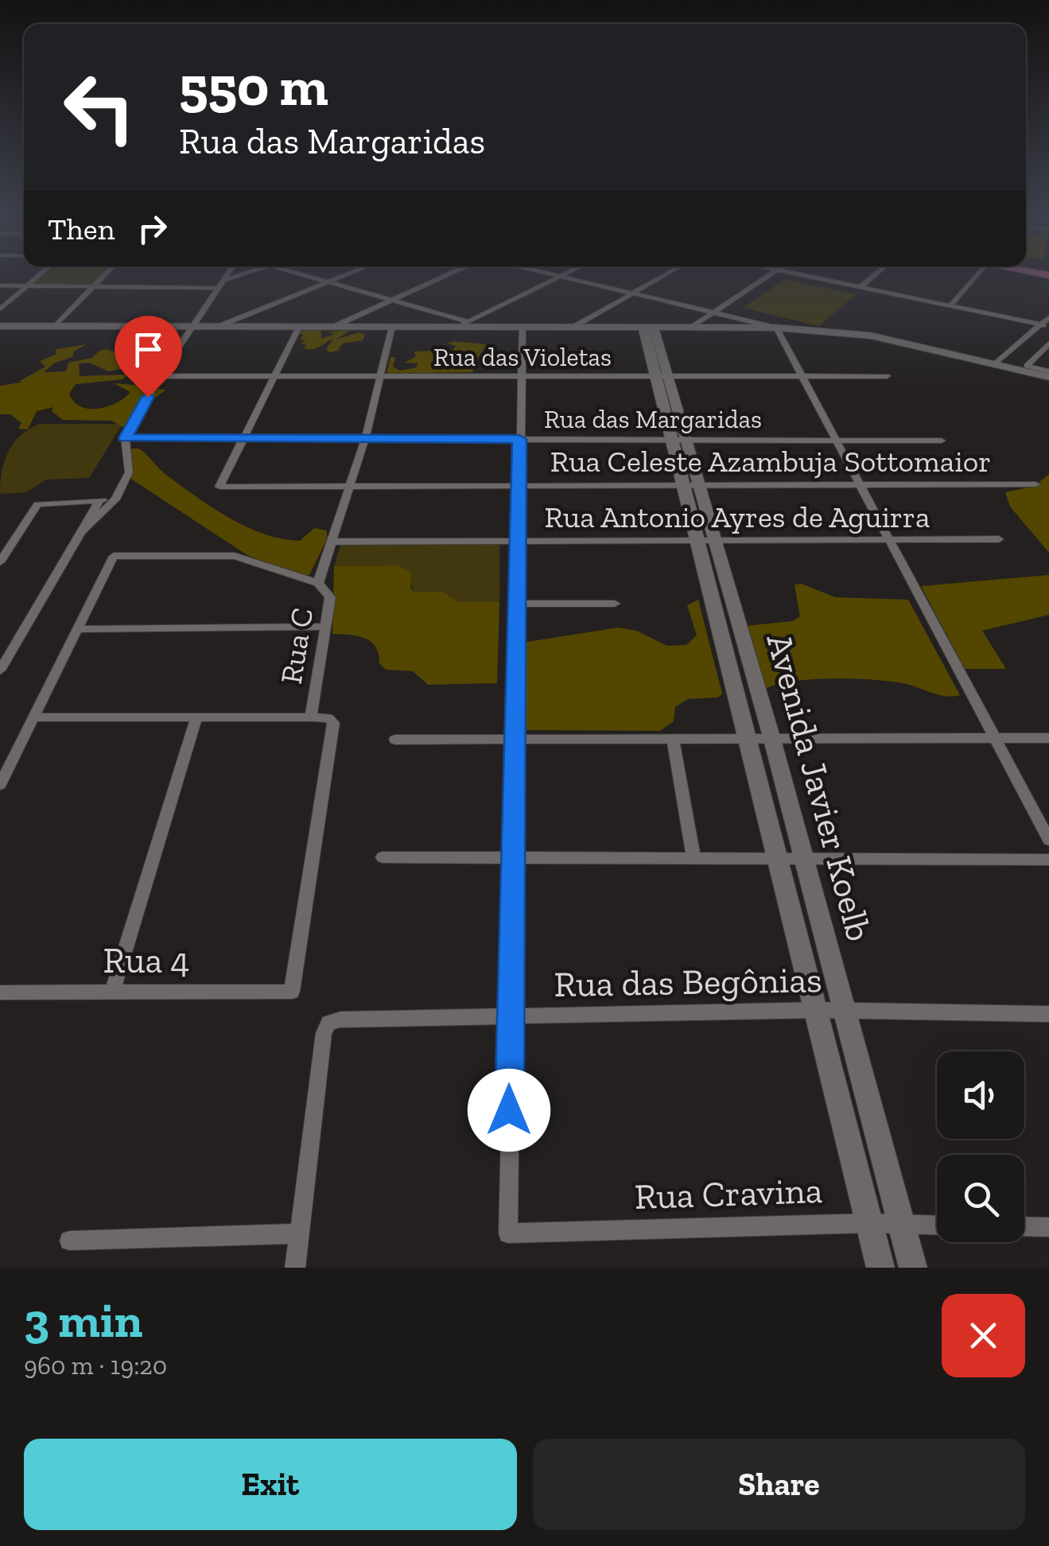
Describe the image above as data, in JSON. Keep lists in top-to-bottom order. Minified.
{"streets":{"street":["Rua das Violetas","Rua das Margaridas","Rua Celeste Azambuja Sottomaior","Rua Antonio Ayres de Aguirra","Rua C","Avenida Javier Koelb","Rua 4","Rua das Begônias","Rua Cravina"]},"crossings":[["Rua das Violetas","Rua C"],["Rua das Violetas","Avenida Javier Koelb"],["Rua das Margaridas","Rua Celeste Azambuja Sottomaior"],["Rua das Margaridas","Rua C"],["Rua das Margaridas","Avenida Javier Koelb"],["Rua Celeste Azambuja Sottomaior","Rua C"],["Rua Celeste Azambuja Sottomaior","Avenida Javier Koelb"],["Rua Antonio Ayres de Aguirra","Rua C"],["Rua Antonio Ayres de Aguirra","Avenida Javier Koelb"],["Rua C","Rua 4"],["Avenida Javier Koelb","Rua das Begônias"],["Avenida Javier Koelb","Rua Cravina"],["Rua das Begônias","Rua Cravina"]],"page":{"turn":["550 m","Rua das Margaridas"],"then":"Then","heading":["3 min","960 m · 19:20"],"buttons":["Exit","Share"]}}
